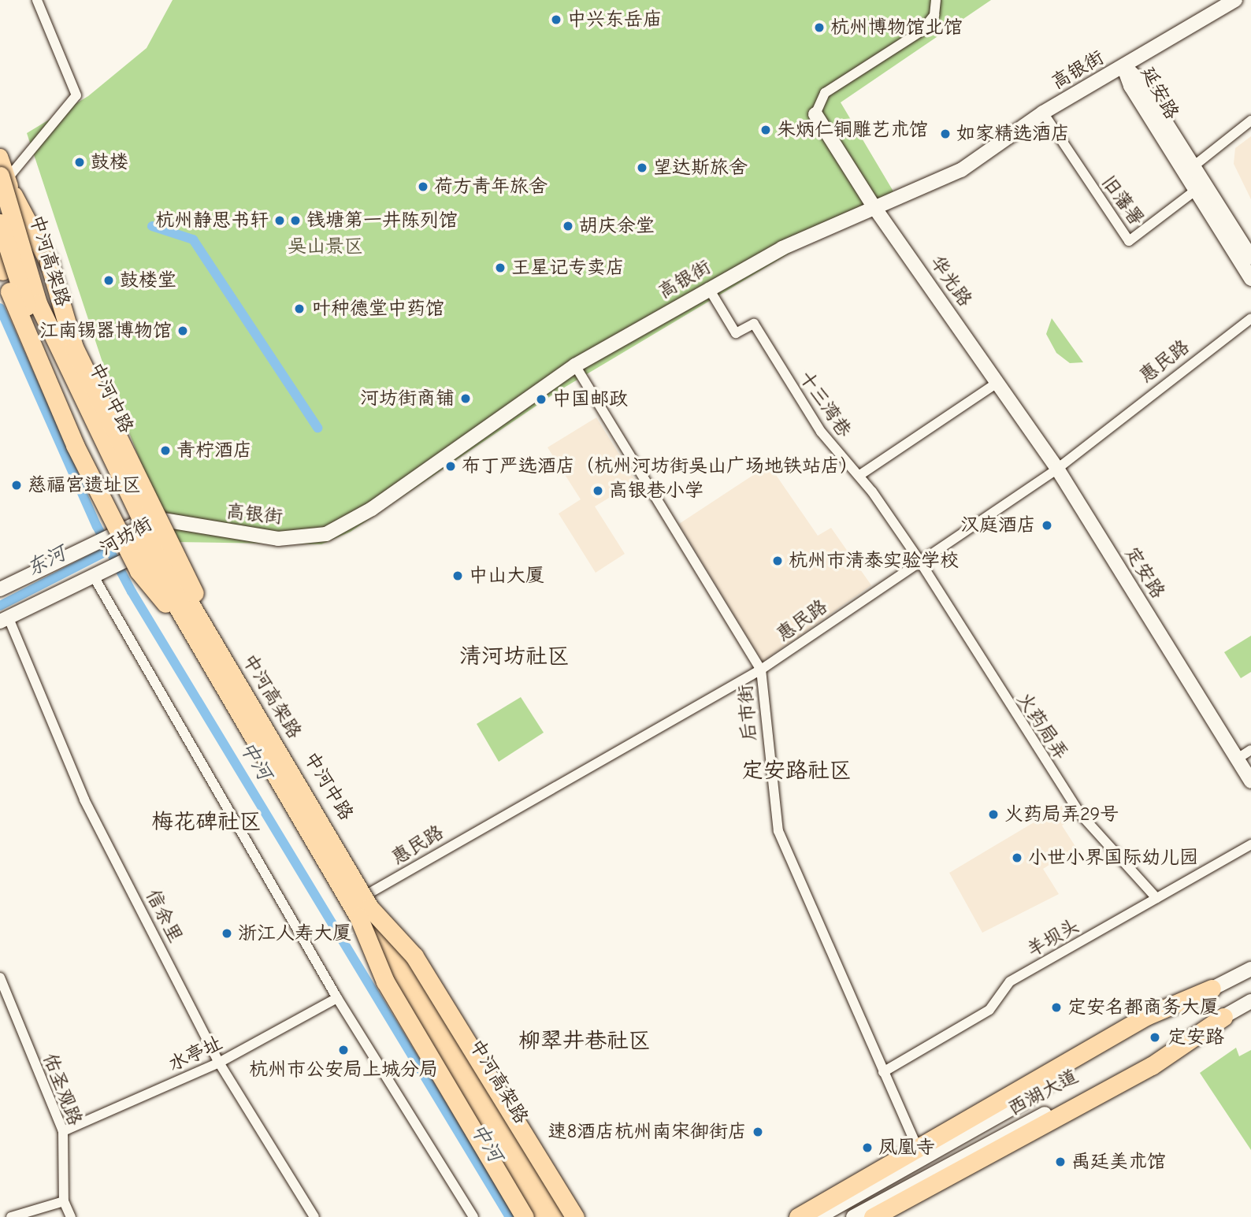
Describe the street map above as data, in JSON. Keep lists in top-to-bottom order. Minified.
{"streets":{"highway":["中河高架路"],"main road":["中河中路"],"street":["高银街","延安路","旧藩署","华光路","惠民路","十三湾巷","河坊街","定安路","后市街","火药局弄","信余里","羊坝头","水亭址","佑圣观路","西湖大道"]},"crossings":[["高银街","延安路"],["高银街","旧藩署"],["高银街","华光路"],["高银街","中河中路"],["高银街","十三湾巷"],["高银街","河坊街"],["高银街","后市街"],["延安路","旧藩署"],["中河高架路","惠民路"],["中河高架路","中河中路"],["华光路","惠民路"],["华光路","定安路"],["惠民路","中河中路"],["惠民路","十三湾巷"],["惠民路","定安路"],["惠民路","后市街"],["惠民路","火药局弄"],["中河中路","河坊街"],["十三湾巷","火药局弄"],["河坊街","信余里"],["后市街","羊坝头"],["火药局弄","羊坝头"],["信余里","水亭址"],["水亭址","佑圣观路"]],"districts":["清河坊社区","定安路社区","梅花碑社区","柳翠井巷社区"],"water":["东河","中河"],"parks":["吴山景区"],"places":["中兴东岳庙","杭州博物馆北馆","朱炳仁铜雕艺术馆","如家精选酒店","鼓楼","望达斯旅舍","荷方青年旅舍","杭州静思书轩","钱塘第一井陈列馆","胡庆余堂","王星记专卖店","鼓楼堂","叶种德堂中药馆","江南锡器博物馆","河坊街商铺","中国邮政","青柠酒店","布丁严选酒店（杭州河坊街吴山广场地铁站店）","慈福宫遗址区","高银巷小学","汉庭酒店","杭州市清泰实验学校","中山大厦","火药局弄29号","小世小界国际幼儿园","浙江人寿大厦","定安名都商务大厦","定安路","杭州市公安局上城分局","速8酒店杭州南宋御街店","凤凰寺","禹廷美术馆"]}
